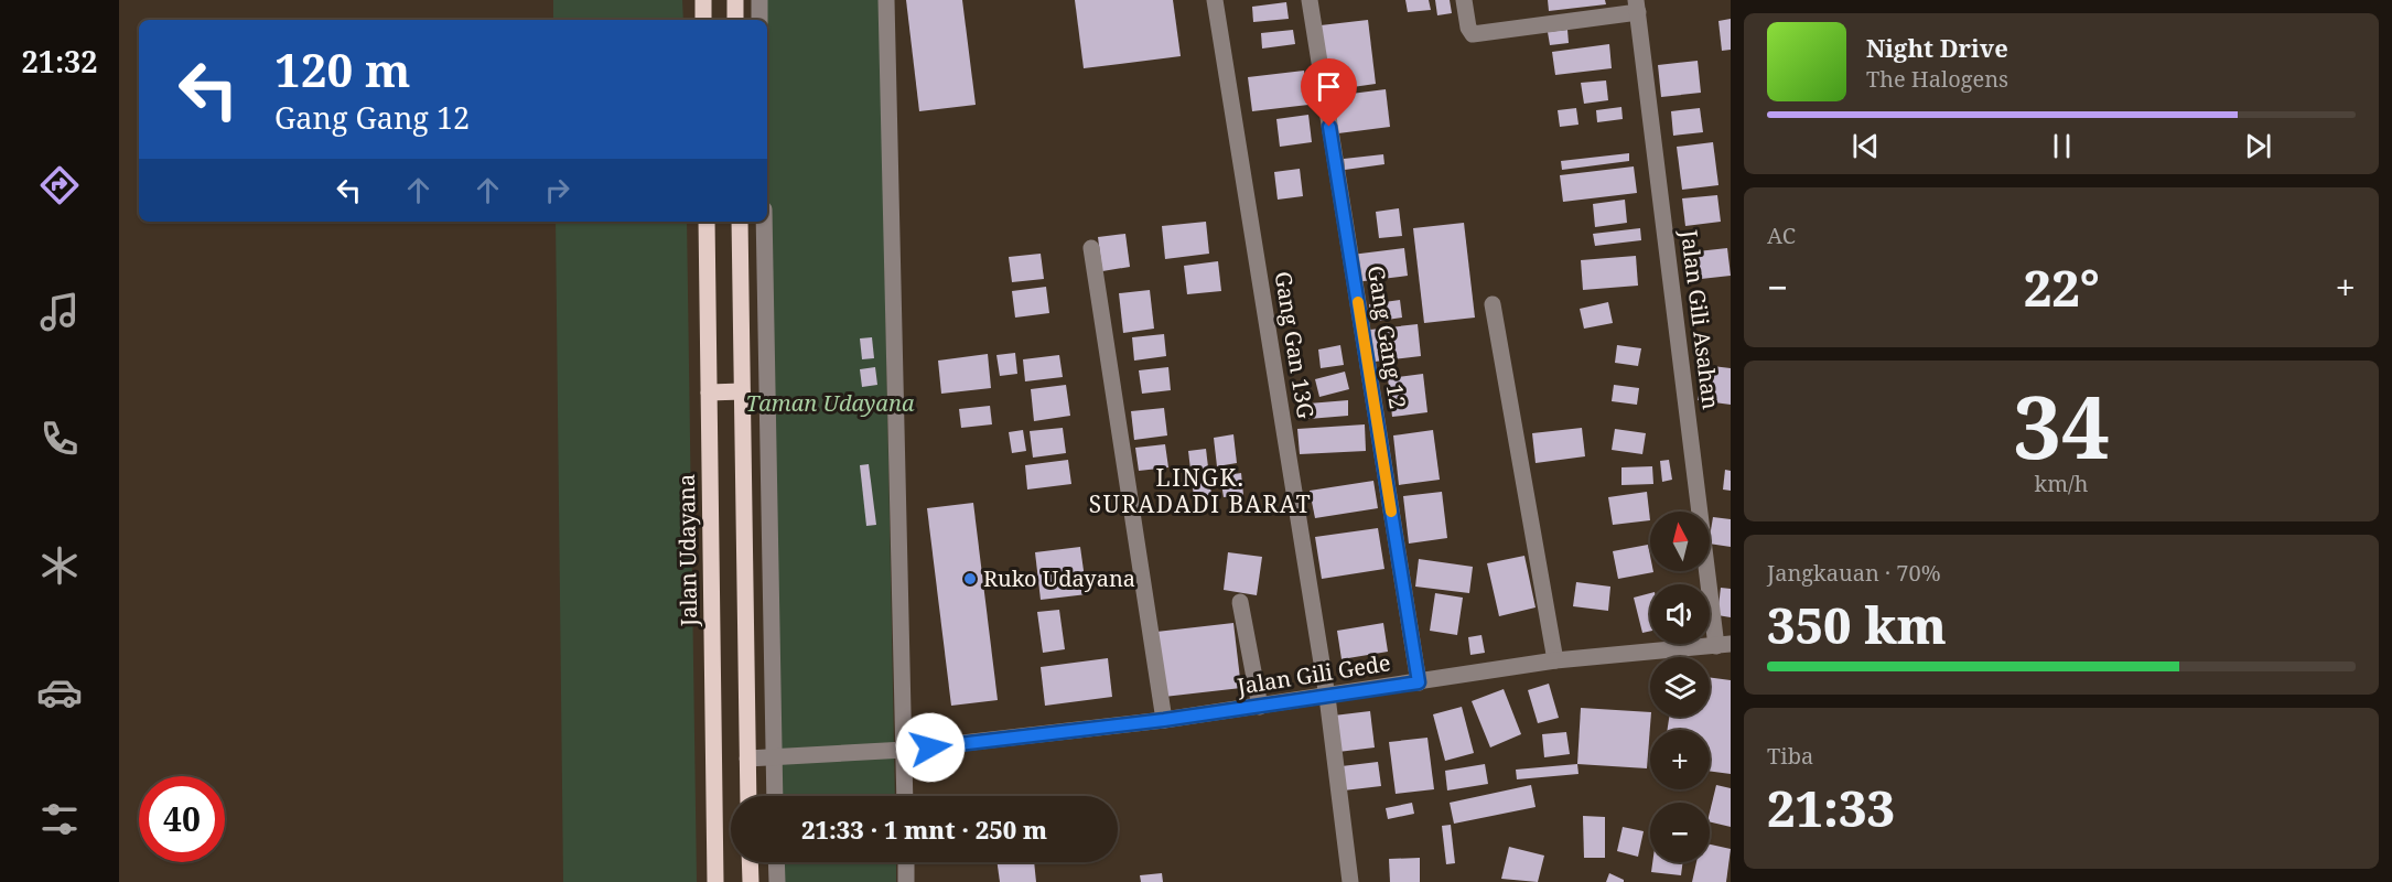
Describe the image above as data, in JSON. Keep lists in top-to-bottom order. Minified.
{"streets":{"main road":["Jalan Udayana"],"street":["Jalan Gili Asahan","Gang Gang 12","Gang Gan 13G","Jalan Gili Gede"]},"crossings":[["Jalan Gili Asahan","Jalan Gili Gede"],["Gang Gang 12","Jalan Gili Gede"],["Gang Gan 13G","Jalan Gili Gede"]],"districts":["LINGK. SURADADI BARAT"],"parks":["Taman Udayana"],"places":["Ruko Udayana"],"north":"top","page":{"tabs":"21:32","turn":["120 m","Gang Gang 12"],"song":["Night Drive","The Halogens"],"tile":["AC",["34","km/h"],["Jangkauan · 70%","350 km"],["Tiba","21:33"]],"heat":["−","22°","+"],"map_buttons":["+","−"],"limit":"40","trip":"21:33 · 1 mnt · 250 m"}}
